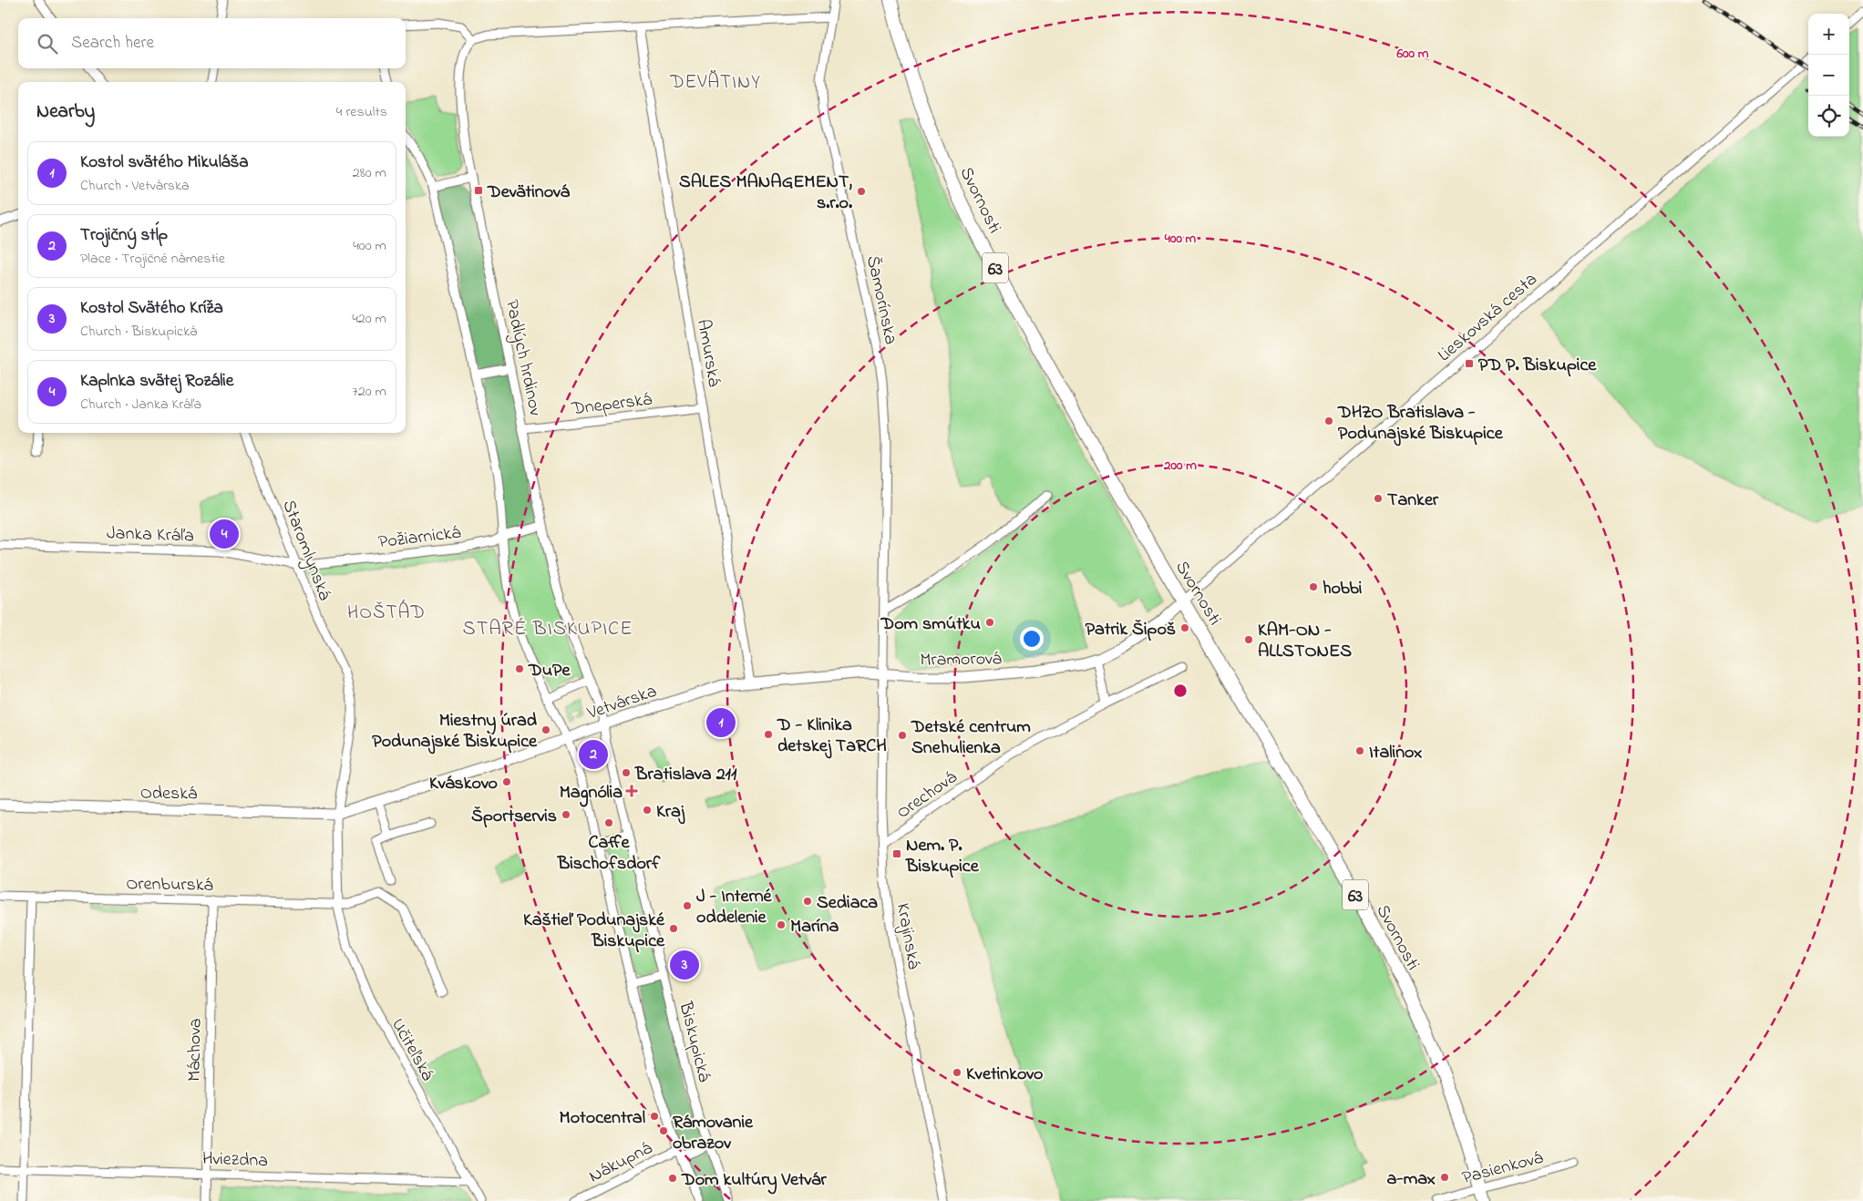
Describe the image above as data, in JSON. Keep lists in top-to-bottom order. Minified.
{"streets":{"main road":["Svornosti","63"],"street":["Šamorínska","Lieskovská cesta","Amurská","Padlých hrdinov","Dneperská","Janka Kráľa","Požiarnická","Staromlynská","Mramorová","Vetvárska","Odeská","Orechová","Orenburská","Krajinská","Biskupická","Učiteľská","Máchova","Hviezdna","Nákupná","Pasienková"]},"crossings":[["Svornosti","Lieskovská cesta"],["Svornosti","Mramorová"],["Svornosti","Pasienková"],["Šamorínska","Mramorová"],["Šamorínska","Vetvárska"],["Šamorínska","Krajinská"],["Lieskovská cesta","Mramorová"],["Amurská","Dneperská"],["Amurská","Vetvárska"],["Padlých hrdinov","Dneperská"],["Padlých hrdinov","Požiarnická"],["Padlých hrdinov","Vetvárska"],["Padlých hrdinov","Biskupická"],["Janka Kráľa","Požiarnická"],["Janka Kráľa","Staromlynská"],["Požiarnická","Staromlynská"],["Staromlynská","Vetvárska"],["Staromlynská","Odeská"],["Staromlynská","Učiteľská"],["Mramorová","Vetvárska"],["Mramorová","Krajinská"],["Vetvárska","Odeská"],["Vetvárska","Krajinská"],["Vetvárska","Biskupická"],["Vetvárska","Učiteľská"],["Odeská","Učiteľská"],["Orechová","Krajinská"],["Orenburská","Učiteľská"],["Orenburská","Máchova"],["Biskupická","Nákupná"],["Učiteľská","Hviezdna"],["Máchova","Hviezdna"]],"districts":["DEVÄTINY","HOŠTÁD","STARÉ BISKUPICE"],"places":{"transit":["Devätinová","PD P. Biskupice","Nem. P. Biskupice"],"other":["SALES MANAGEMENT, s.r.o.","DHZO Bratislava - Podunajské Biskupice","Tanker","hobbi","Dom smútku","Patrik Šipoš","KAM-ON - ALLSTONES","DuPe","Miestny úrad Podunajské Biskupice","D - Klinika detskej TaRCH","Detské centrum Snehulienka","Italinox","Bratislava 211","Kváskovo","Kraj","Športservis","Caffe Bischofsdorf","Sediaca","J - Interné oddelenie","Marína","Kaštieľ Podunajské Biskupice","Kvetinkovo","Motocentral","Rámovanie obrazov","a-max","Dom kultúry Vetvár"],"health":["Magnólia"]},"page":{"map_buttons":["+","−"],"search":"Search here","heading":["Nearby","4 results"],"list":[{"mark":"1","name":"Kostol svätého Mikuláša","note":"Church · Vetvárska","value":"280 m"},{"mark":"2","name":"Trojičný stĺp","note":"Place · Trojičné námestie","value":"400 m"},{"mark":"3","name":"Kostol Svätého Kríža","note":"Church · Biskupická","value":"420 m"},{"mark":"4","name":"Kaplnka svätej Rozálie","note":"Church · Janka Kráľa","value":"720 m"}],"pins":["4","1","2","3"]},"rings":["600 m","400 m","200 m"]}
